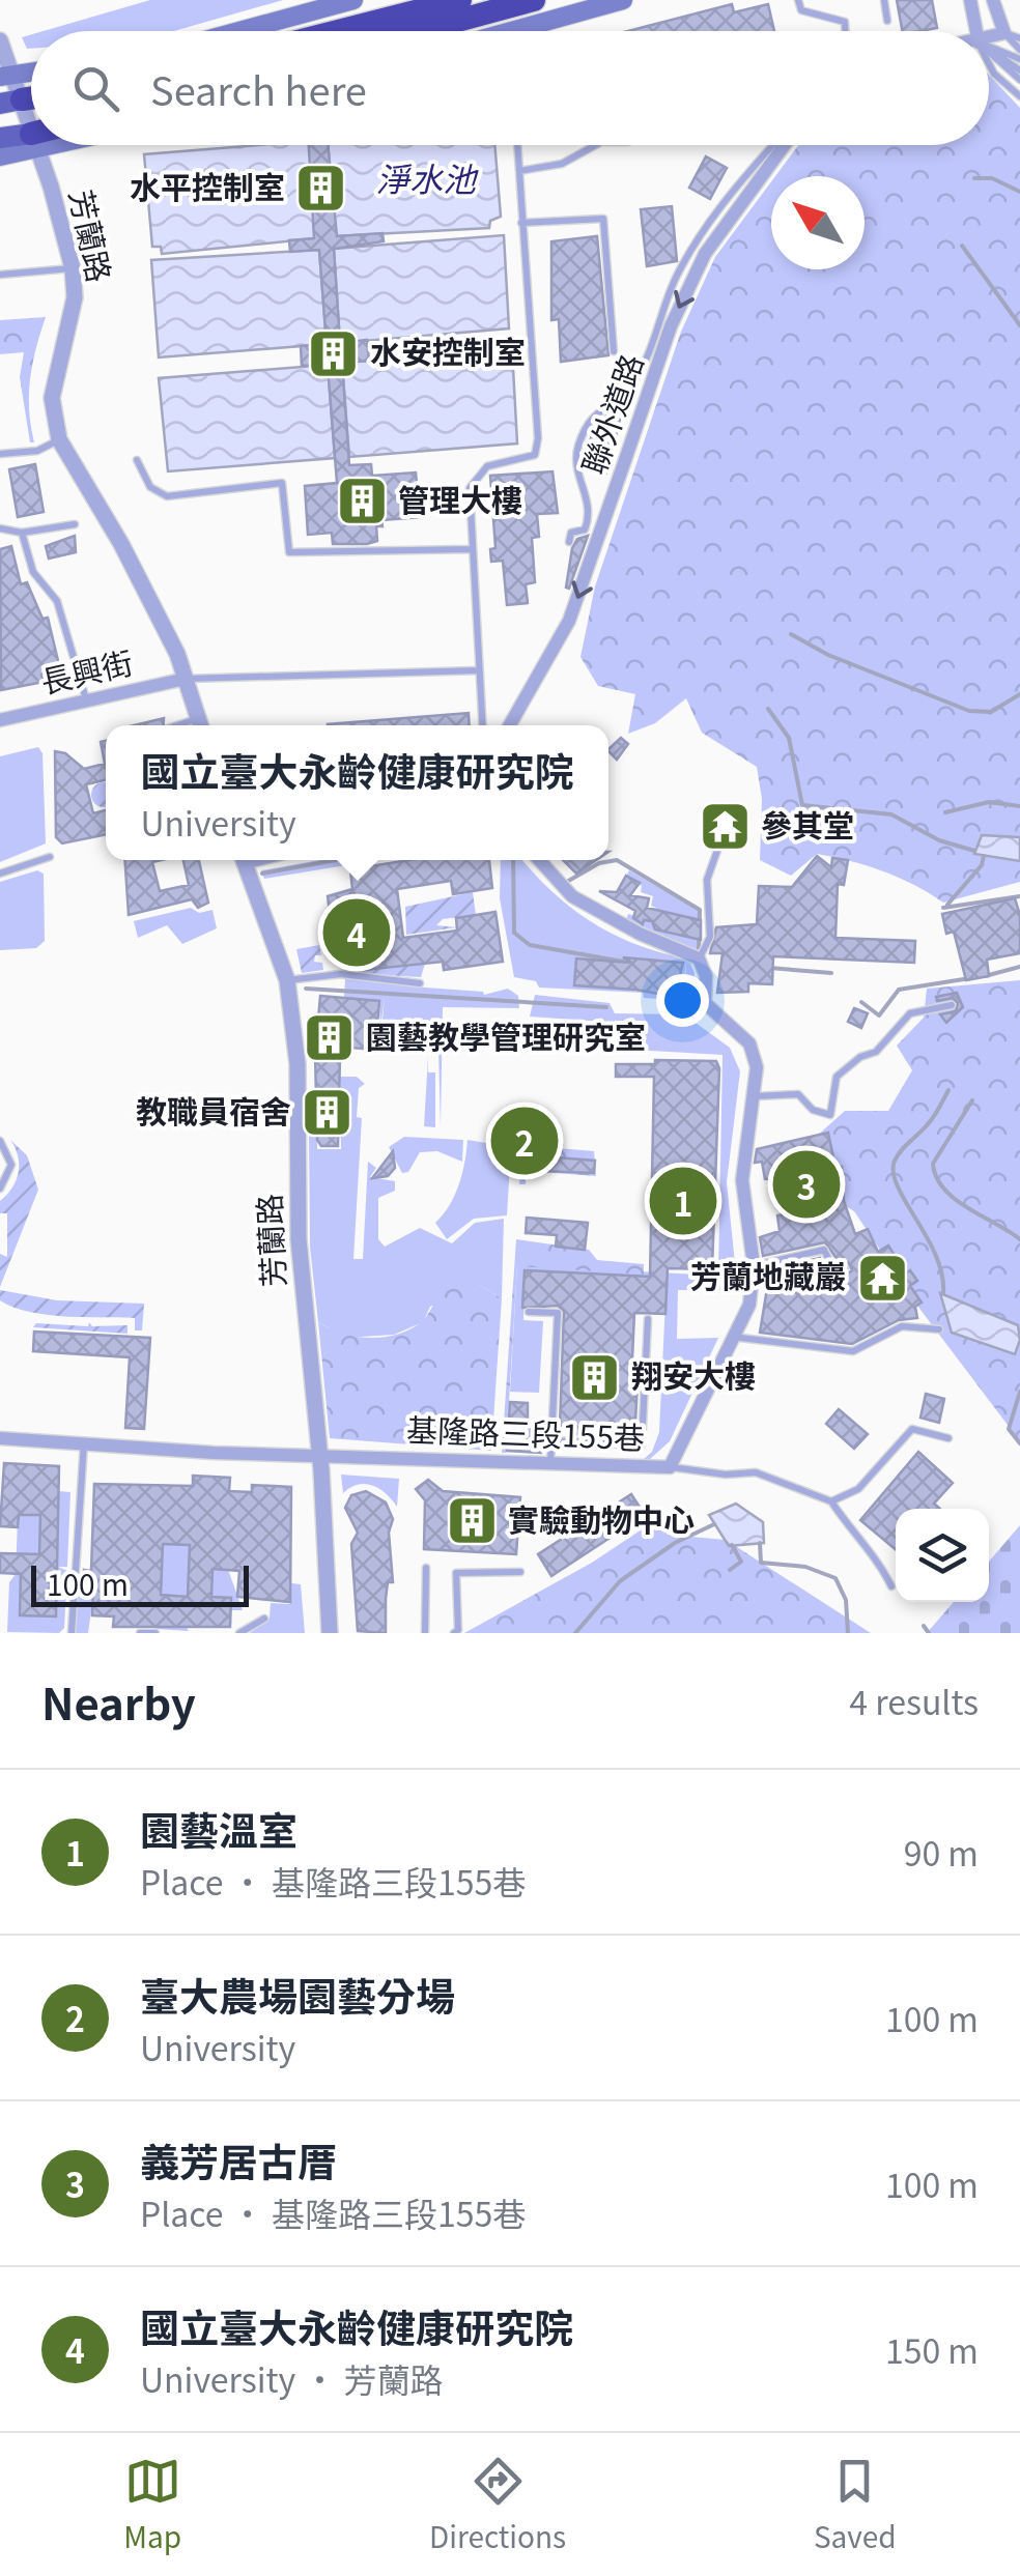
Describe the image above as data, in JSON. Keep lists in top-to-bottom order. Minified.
{"streets":{"street":["芳蘭路","聯外道路","長興街","基隆路三段155巷"]},"crossings":[["芳蘭路","長興街"],["芳蘭路","基隆路三段155巷"]],"one_way":["聯外道路"],"water":["淨水池"],"places":{"building":["水平控制室","水安控制室","管理大樓","園藝教學管理研究室","教職員宿舍","翔安大樓","實驗動物中心"],"temple":["參其堂","芳蘭地藏巖"]},"scale_bar":"100 m","north":"top left","page":{"search":"Search here","popup":["國立臺大永齡健康研究院","University"],"pins":["4","2","3","1"],"scale":"100 m","heading":["Nearby","4 results"],"list":[{"mark":"1","name":"園藝溫室","note":"Place · 基隆路三段155巷","value":"90 m"},{"mark":"2","name":"臺大農場園藝分場","note":"University","value":"100 m"},{"mark":"3","name":"義芳居古厝","note":"Place · 基隆路三段155巷","value":"100 m"},{"mark":"4","name":"國立臺大永齡健康研究院","note":"University · 芳蘭路","value":"150 m"}],"nav":["Map","Directions","Saved"]}}
